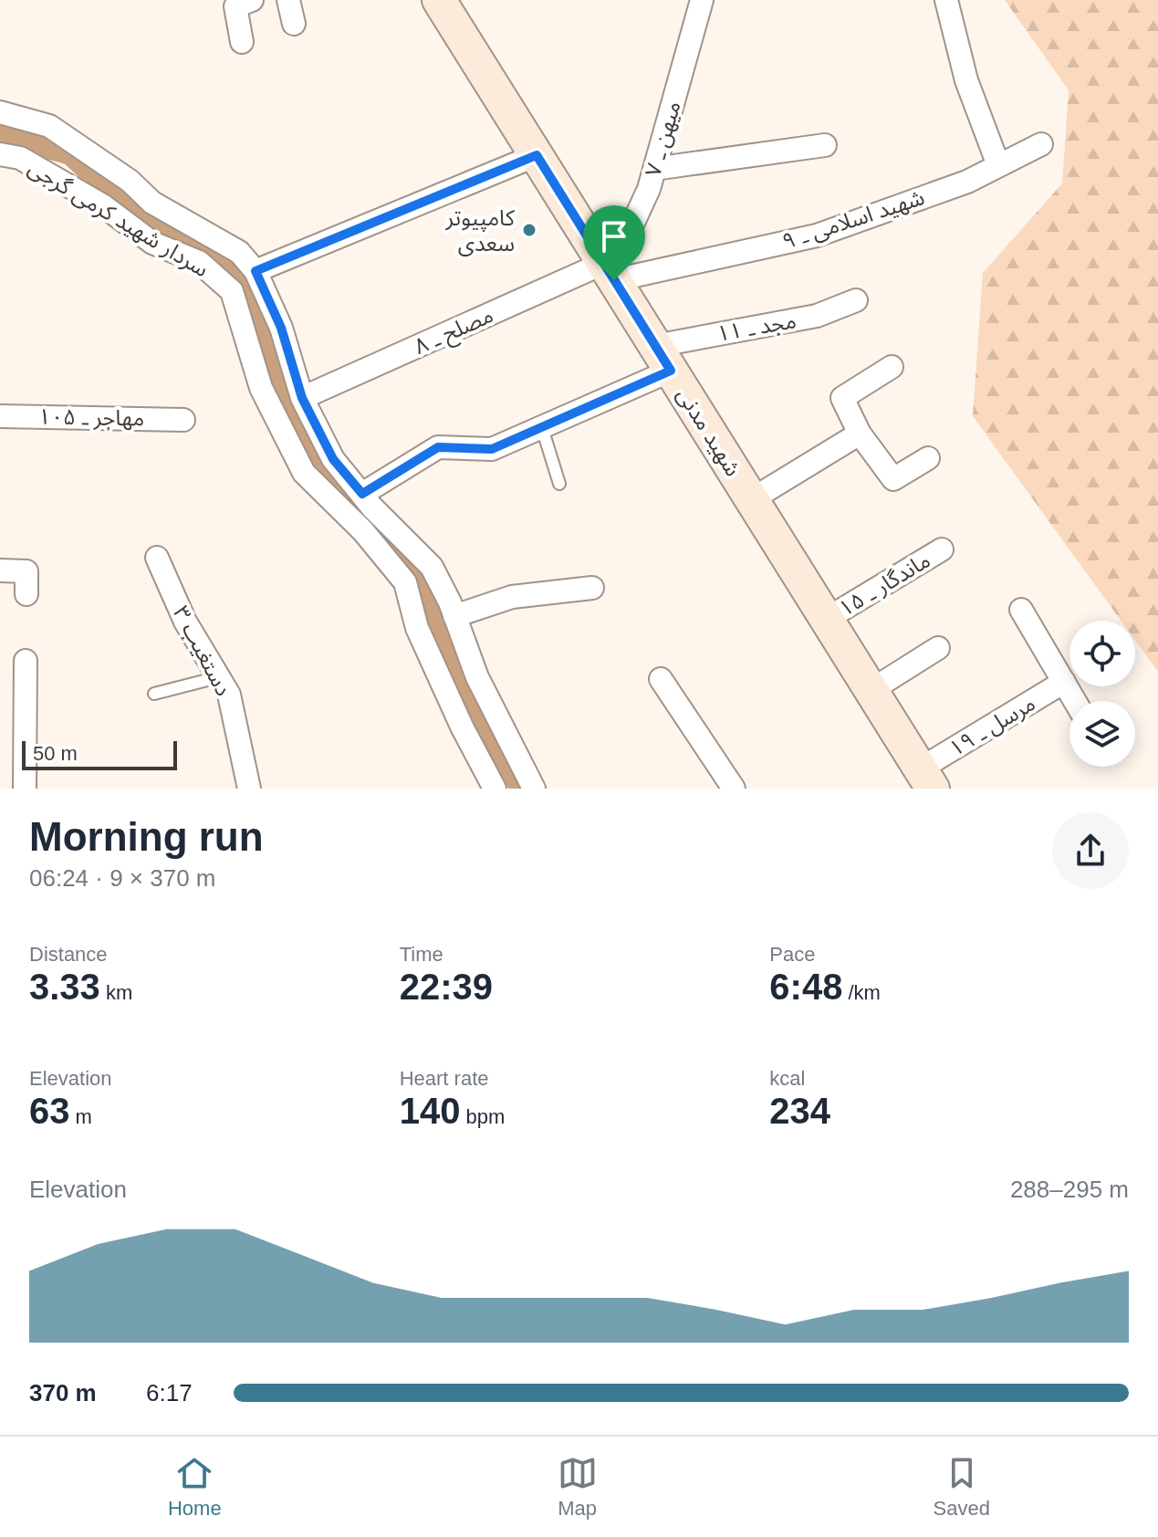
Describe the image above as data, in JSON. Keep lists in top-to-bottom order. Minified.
{"streets":{"street":["میهن ـ ۷","سردار شهید کرمی گرجی","شهید اسلامی ـ ۹","مجد ـ ۱۱","مصلح ـ ۸","مهاجر ـ ۱۰۵","شهید مدنی","ماندگار ـ ۱۵","دستغیب ۳","مرسل ـ ۱۹"]},"crossings":[["میهن ـ ۷","شهید اسلامی ـ ۹"],["میهن ـ ۷","مصلح ـ ۸"],["میهن ـ ۷","شهید مدنی"],["شهید اسلامی ـ ۹","مصلح ـ ۸"],["شهید اسلامی ـ ۹","شهید مدنی"],["مجد ـ ۱۱","شهید مدنی"],["مصلح ـ ۸","شهید مدنی"],["شهید مدنی","ماندگار ـ ۱۵"],["شهید مدنی","مرسل ـ ۱۹"]],"places":["کامپیوتر سعدی"],"scale_bar":"50 m","page":{"scale":"50 m","heading":["Morning run","06:24 · 9 × 370 m"],"stats":[["Distance","3.33 km"],["Time","22:39"],["Pace","6:48 /km"],["Elevation","63 m"],["Heart rate","140 bpm"],["kcal","234"]],"chart":["Elevation","288–295 m"],"list":[{"name":"370 m","note":"6:17"}],"tabs":["Home","Map","Saved"]}}
